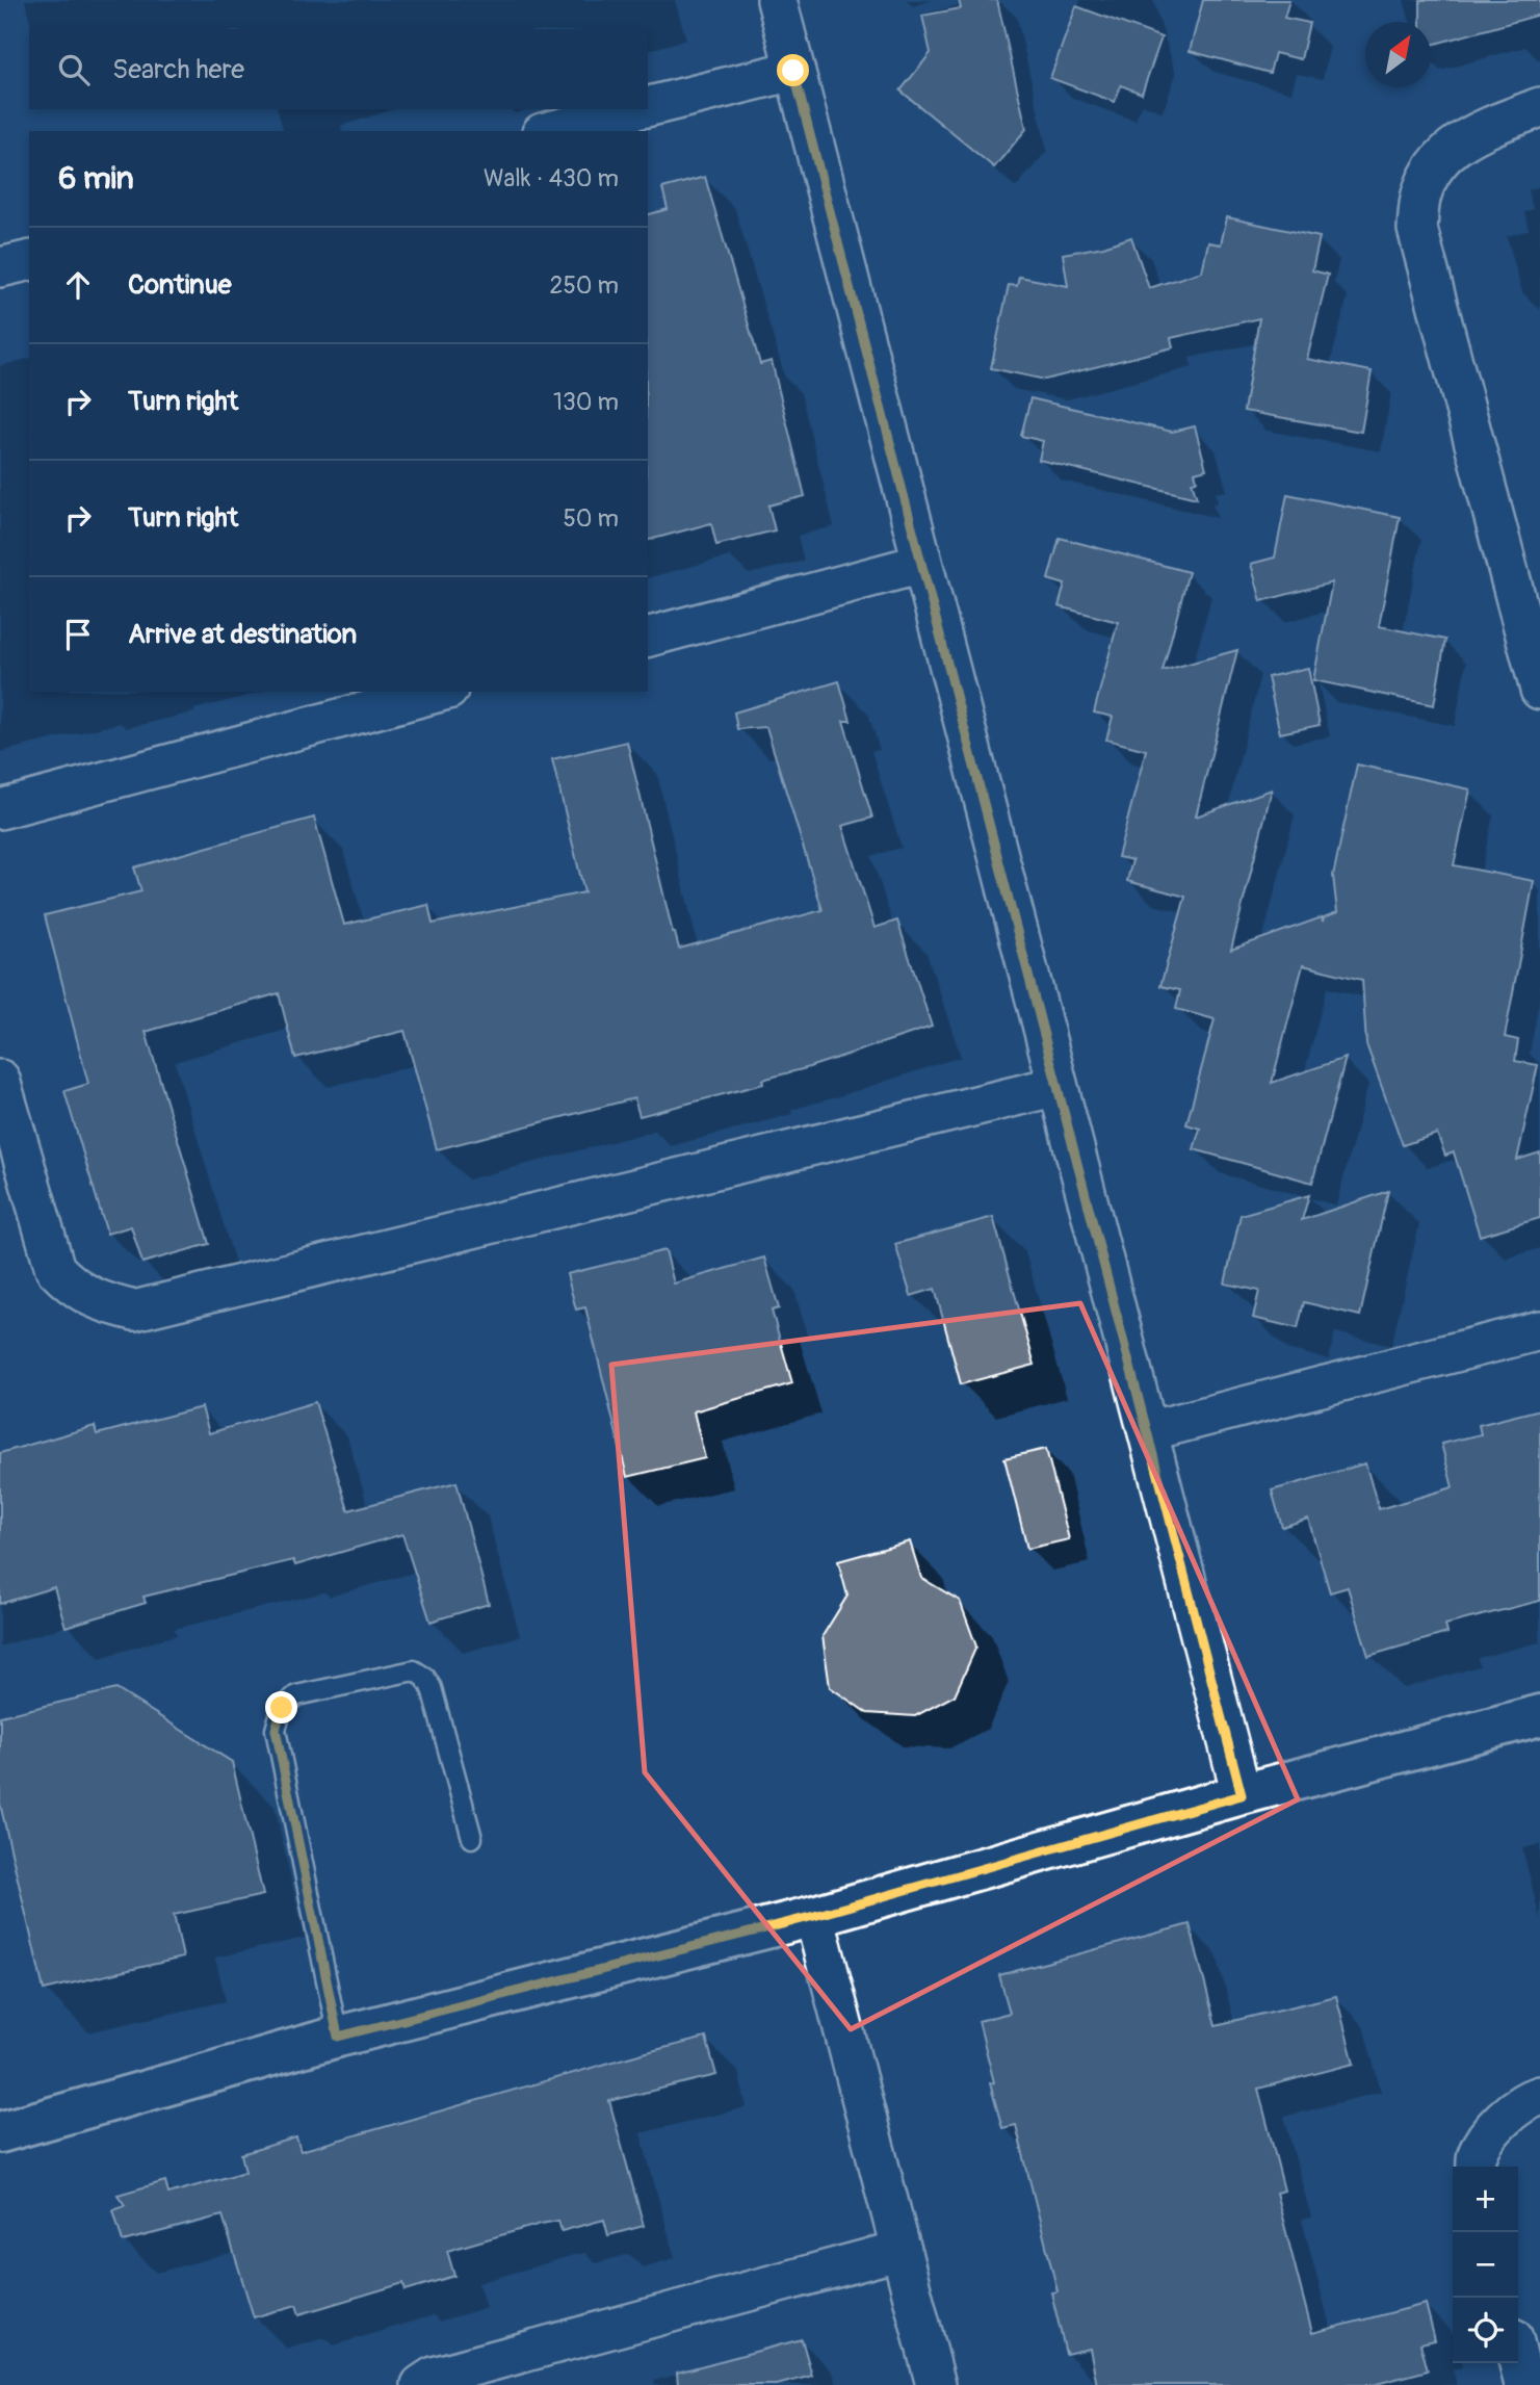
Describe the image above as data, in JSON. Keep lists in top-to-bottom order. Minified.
{"north":"top right","page":{"search":"Search here","heading":["6 min","Walk · 430 m"],"list":[["Continue","250 m"],["Turn right","130 m"],["Turn right","50 m"],"Arrive at destination"],"map_buttons":["+","−"]}}
